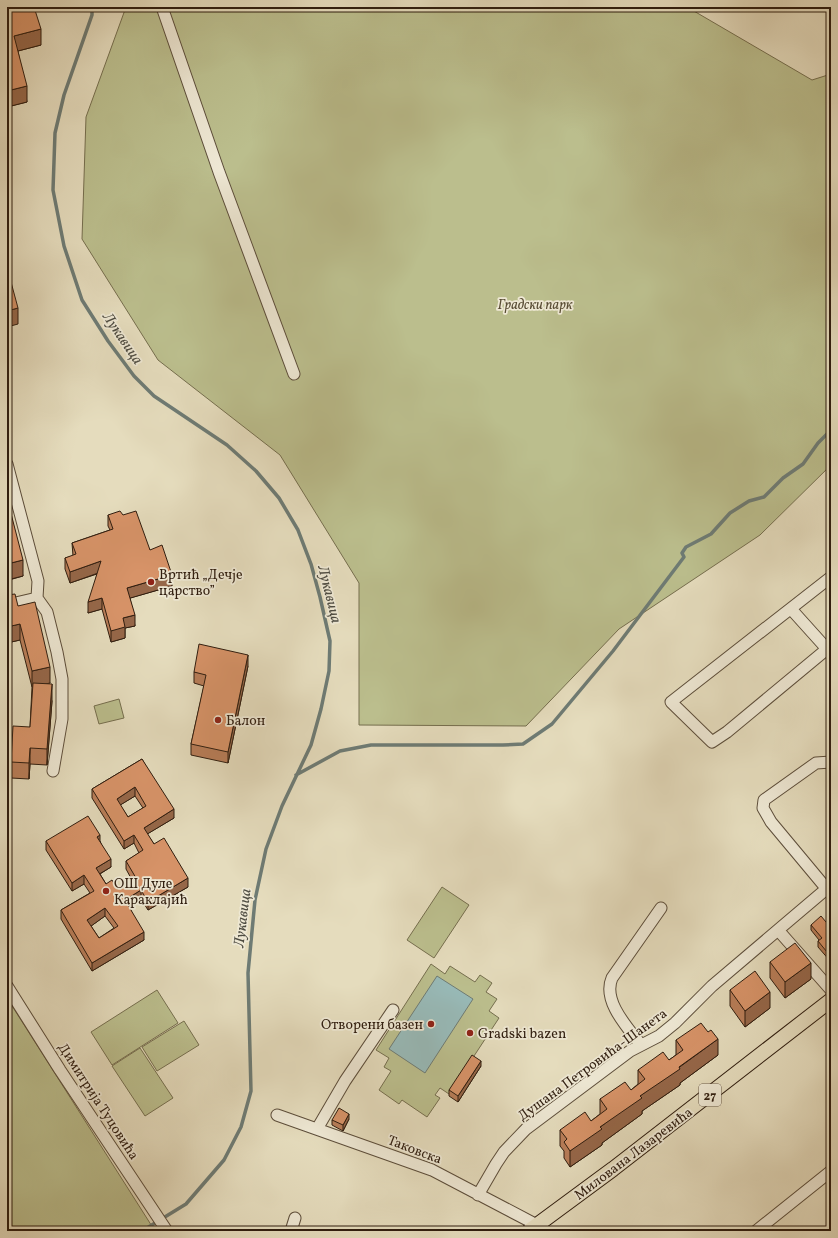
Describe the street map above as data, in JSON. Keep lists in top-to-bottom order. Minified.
{"streets":{"main road":["27","Милована Лазаревића"],"street":["Душана Петровића-Шанета","Димитрија Туцовића","Таковска"]},"crossings":[["Душана Петровића-Шанета","Таковска"],["Таковска","Милована Лазаревића"]],"water":["Лукавица"],"parks":["Градски парк"],"places":["Вртић „Дечје царство”","Балон","ОШ Дуле Караклајић","Отворени базен","Gradski bazen"]}
